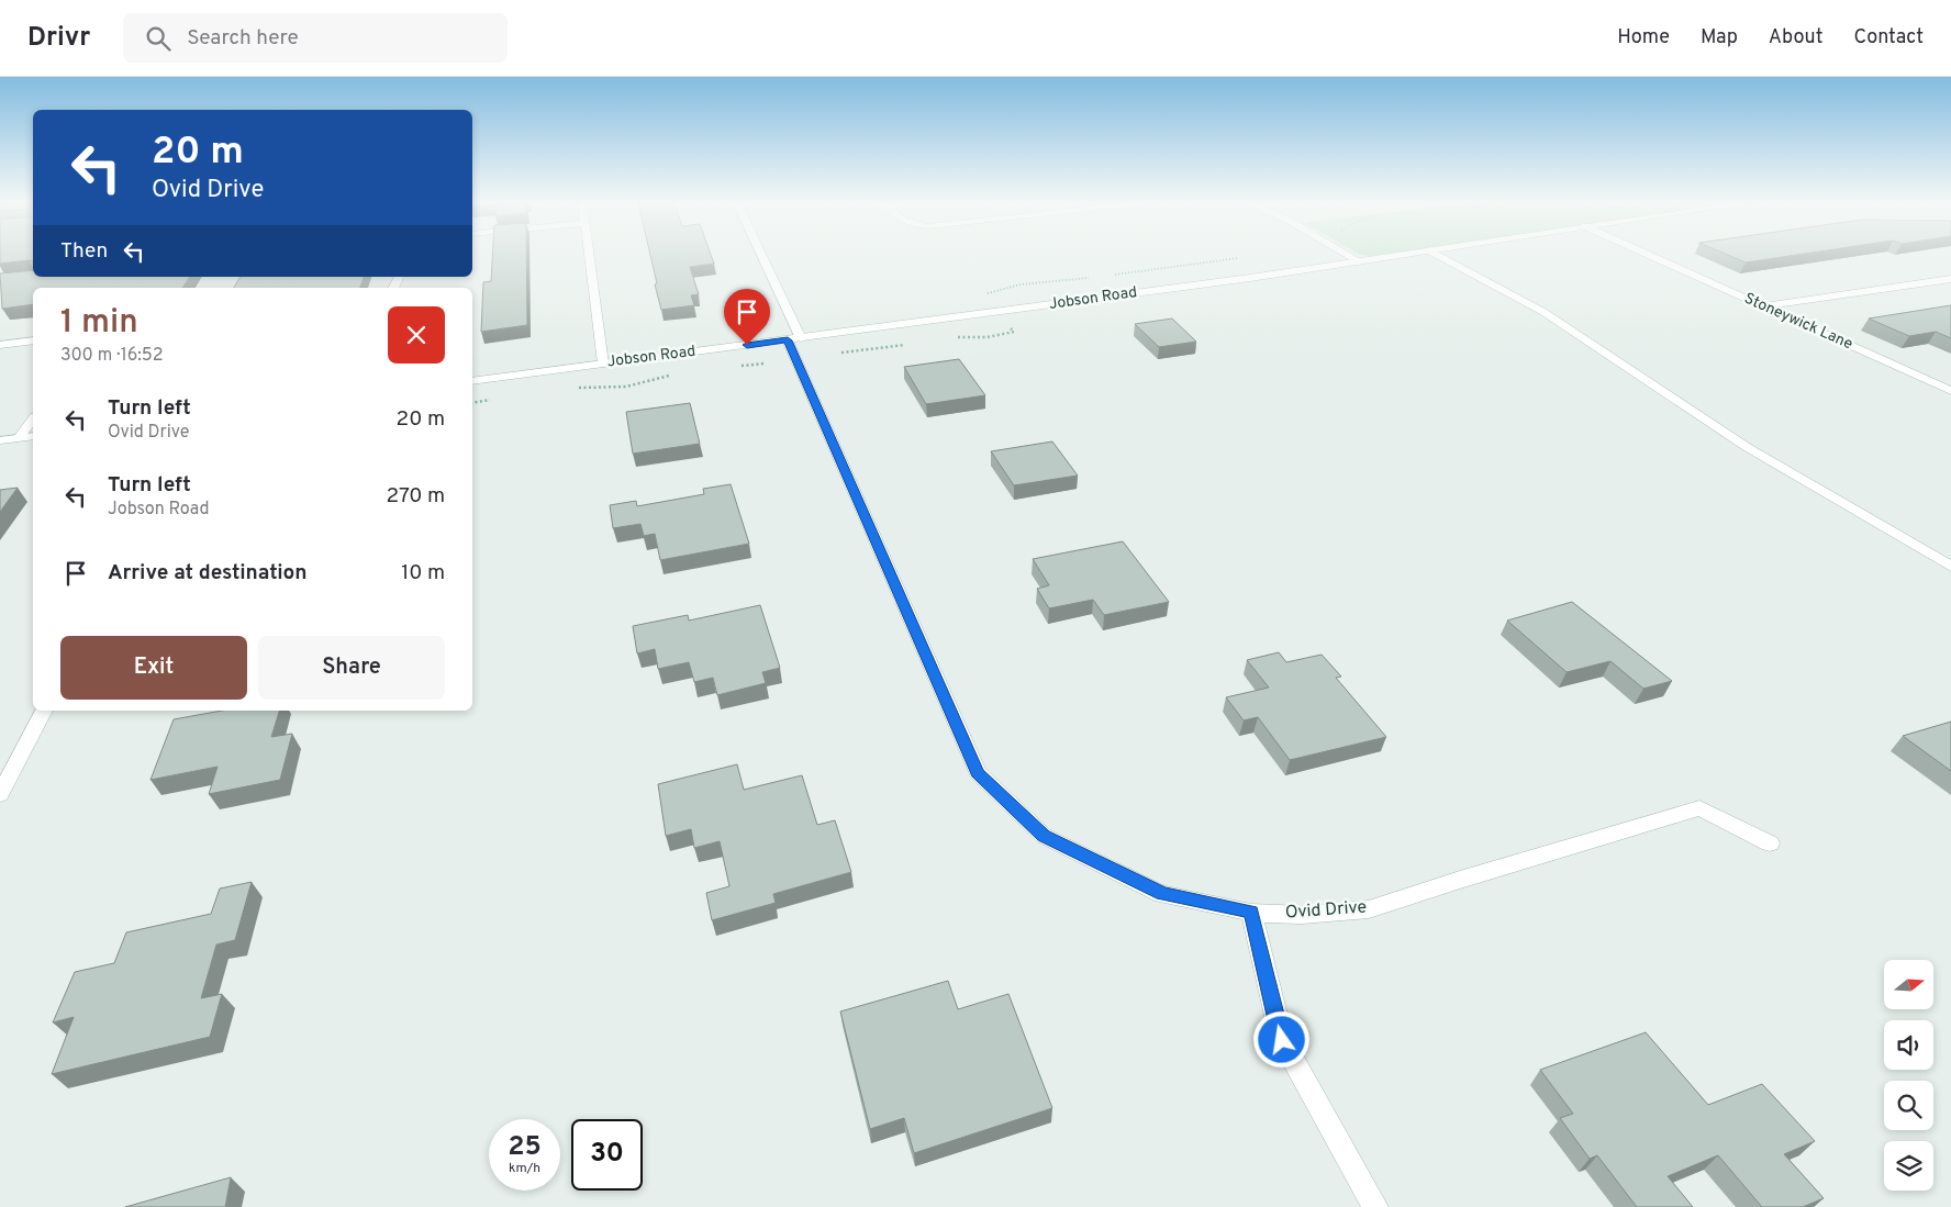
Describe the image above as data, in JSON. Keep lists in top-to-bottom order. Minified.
{"streets":{"street":["Jobson Road","Stoneywick Lane","Ovid Drive"]},"crossings":[["Jobson Road","Ovid Drive"]],"north":"right","page":{"header":"Drivr","search":"Search here","nav":["Home","Map","About","Contact"],"turn":["20 m","Ovid Drive"],"then":"Then","heading":["1 min","300 m · 16:52"],"list":[{"name":"Turn left","note":"Ovid Drive","value":"20 m"},{"name":"Turn left","note":"Jobson Road","value":"270 m"},{"name":"Arrive at destination","value":"10 m"}],"buttons":["Exit","Share"],"speed":"25 km/h","limit":"30"}}
